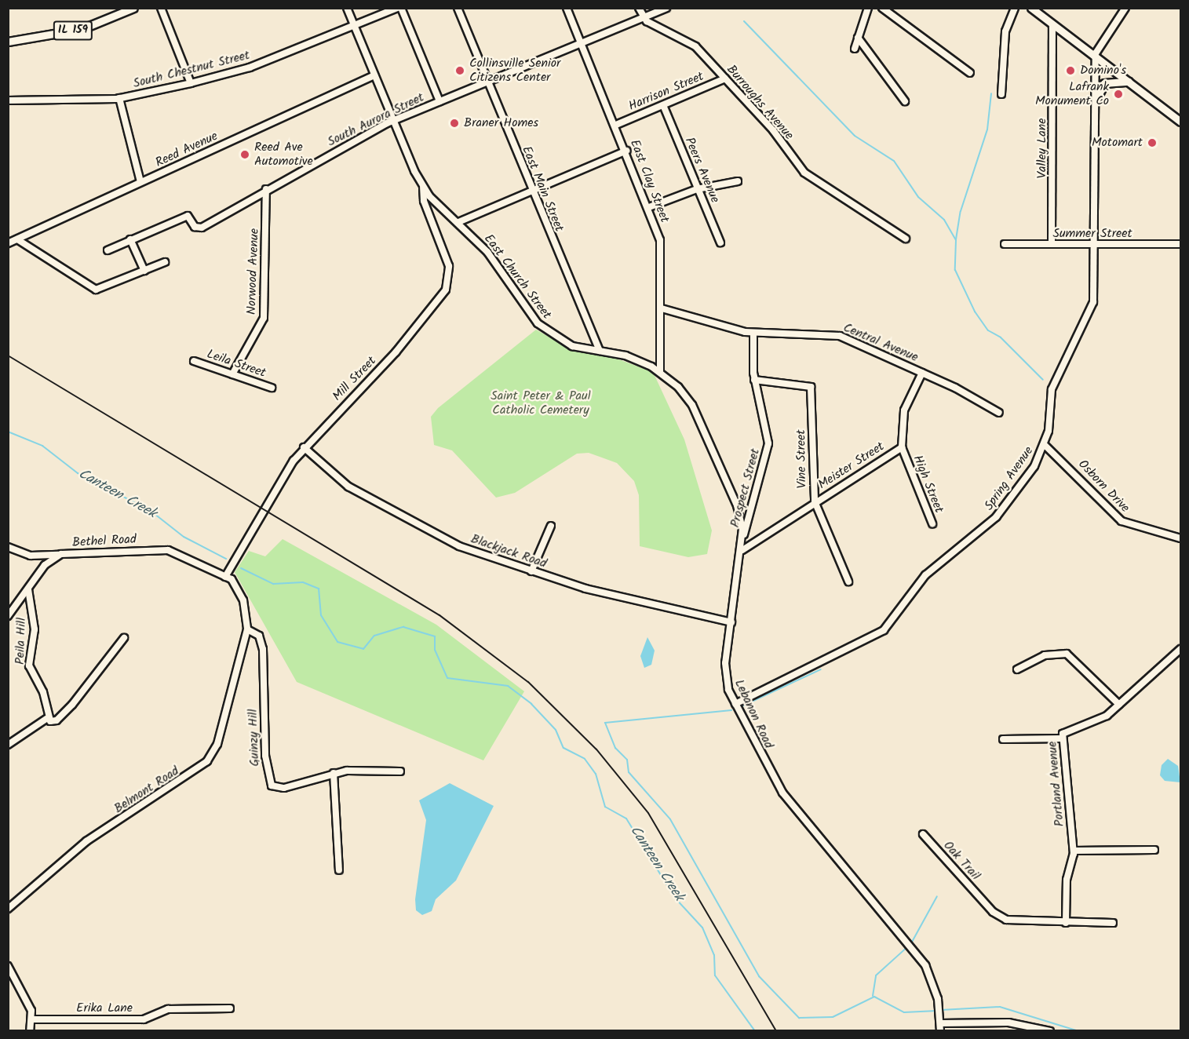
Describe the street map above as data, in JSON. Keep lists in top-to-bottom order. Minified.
{"streets":{"main road":["IL 159"],"street":["South Chestnut Street","Harrison Street","Burroughs Avenue","South Aurora Street","Valley Lane","Reed Avenue","Peers Avenue","East Clay Street","East Main Street","Summer Street","Norwood Avenue","East Church Street","Central Avenue","Leila Street","Mill Street","Vine Street","Meister Street","Spring Avenue","High Street","Osborn Drive","Prospect Street","Bethel Road","Blackjack Road","Peila Hill","Lebanon Road","Guinzy Hill","Portland Avenue","Belmont Road","Oak Trail","Erika Lane"]},"crossings":[["South Chestnut Street","East Church Street"],["Harrison Street","Burroughs Avenue"],["Harrison Street","Peers Avenue"],["Harrison Street","East Clay Street"],["Burroughs Avenue","South Aurora Street"],["South Aurora Street","East Clay Street"],["South Aurora Street","East Main Street"],["South Aurora Street","Norwood Avenue"],["South Aurora Street","East Church Street"],["Valley Lane","Summer Street"],["Reed Avenue","East Church Street"],["East Clay Street","East Church Street"],["East Clay Street","Central Avenue"],["East Clay Street","Lebanon Road"],["East Main Street","East Church Street"],["Summer Street","Spring Avenue"],["Norwood Avenue","Leila Street"],["East Church Street","Mill Street"],["East Church Street","Lebanon Road"],["Central Avenue","High Street"],["Central Avenue","Prospect Street"],["Mill Street","Bethel Road"],["Mill Street","Blackjack Road"],["Mill Street","Belmont Road"],["Vine Street","Meister Street"],["Vine Street","Prospect Street"],["Meister Street","High Street"],["Meister Street","Lebanon Road"],["Spring Avenue","Osborn Drive"],["Spring Avenue","Lebanon Road"],["Prospect Street","Lebanon Road"],["Bethel Road","Peila Hill"],["Bethel Road","Belmont Road"],["Blackjack Road","Lebanon Road"],["Guinzy Hill","Belmont Road"],["Portland Avenue","Oak Trail"]],"water":["Canteen Creek"],"parks":["Saint Peter & Paul Catholic Cemetery"],"places":["Collinsville Senior Citizens Center","Domino's","Lafrank Monument Co","Braner Homes","Motomart","Reed Ave Automotive"]}
